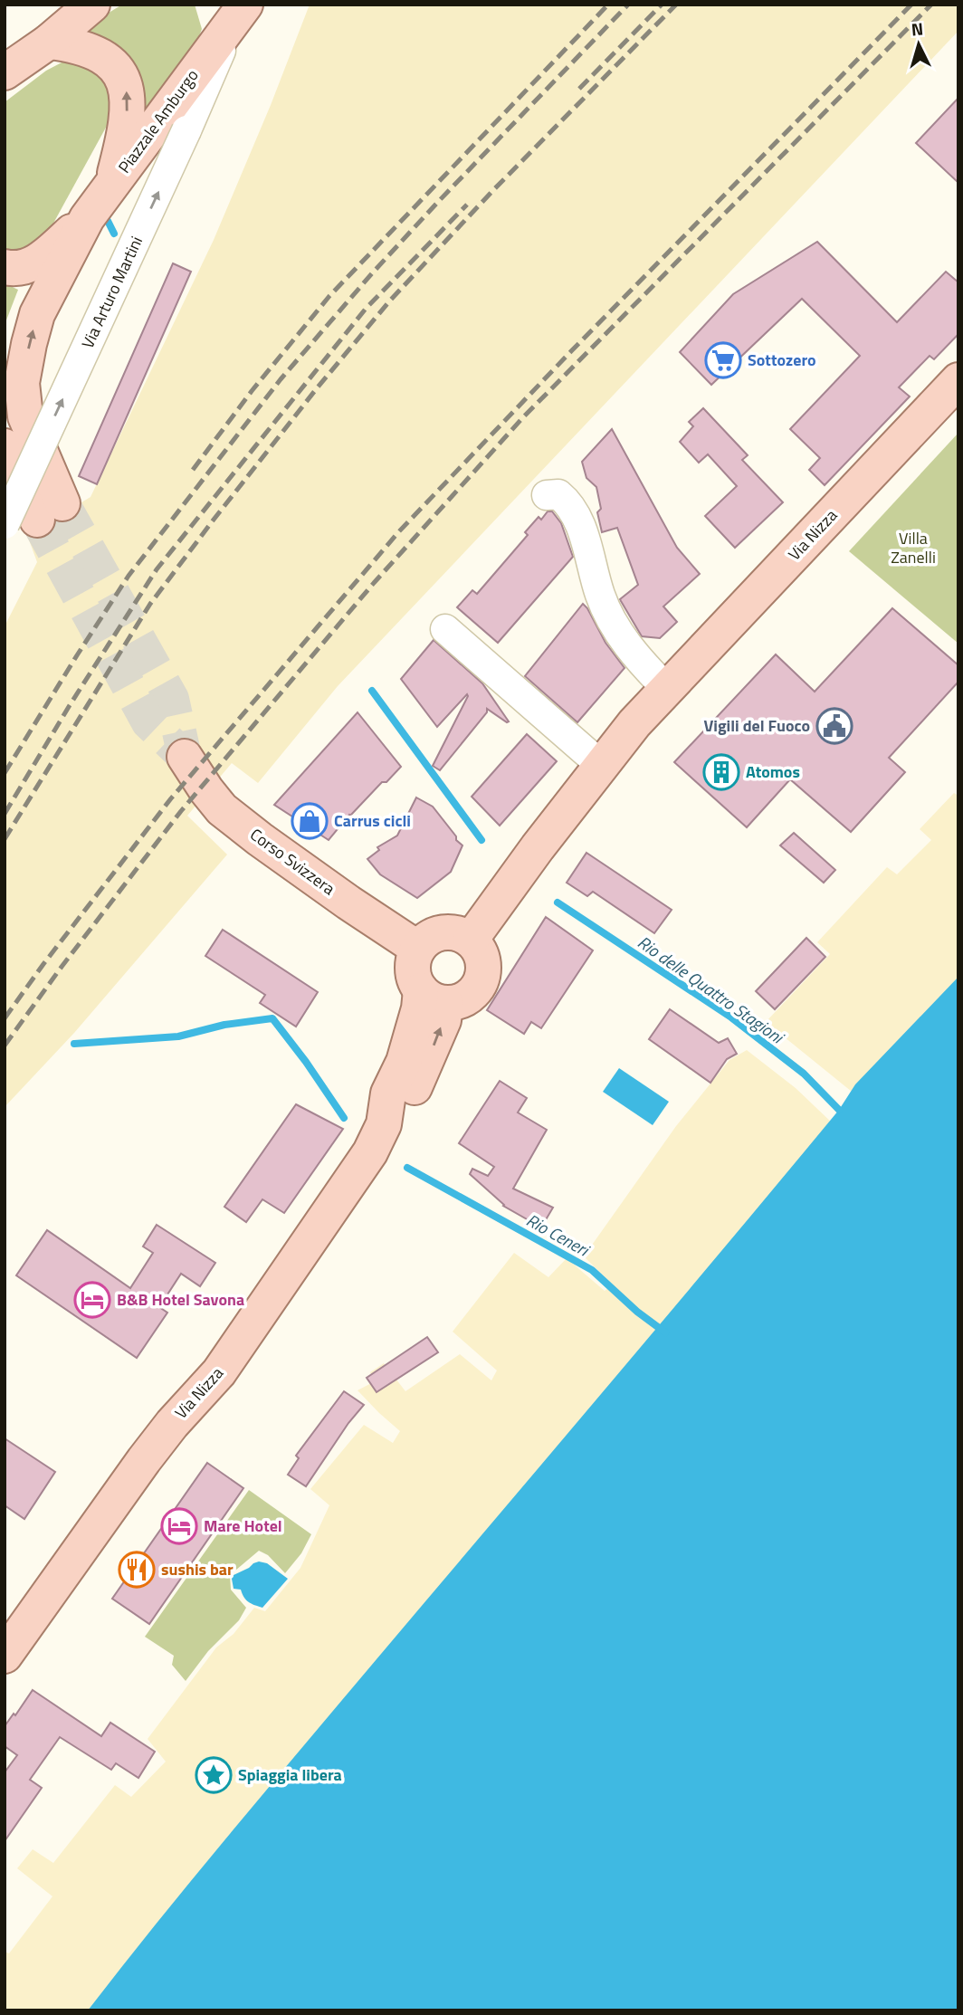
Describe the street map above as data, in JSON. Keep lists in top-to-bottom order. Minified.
{"streets":{"main road":["Piazzale Amburgo","Via Nizza","Corso Svizzera"],"street":["Via Arturo Martini"]},"crossings":[["Piazzale Amburgo","Via Arturo Martini"],["Via Nizza","Corso Svizzera"]],"one_way":["Piazzale Amburgo","Via Arturo Martini"],"water":["Rio delle Quattro Stagioni","Rio Ceneri"],"parks":["Villa Zanelli"],"places":{"supermarket":["Sottozero"],"public building":["Vigili del Fuoco"],"building":["Atomos"],"shop":["Carrus cicli"],"hotel":["B&B Hotel Savona","Mare Hotel"],"restaurant":["sushis bar"],"place":["Spiaggia libera"]},"north":"top"}
